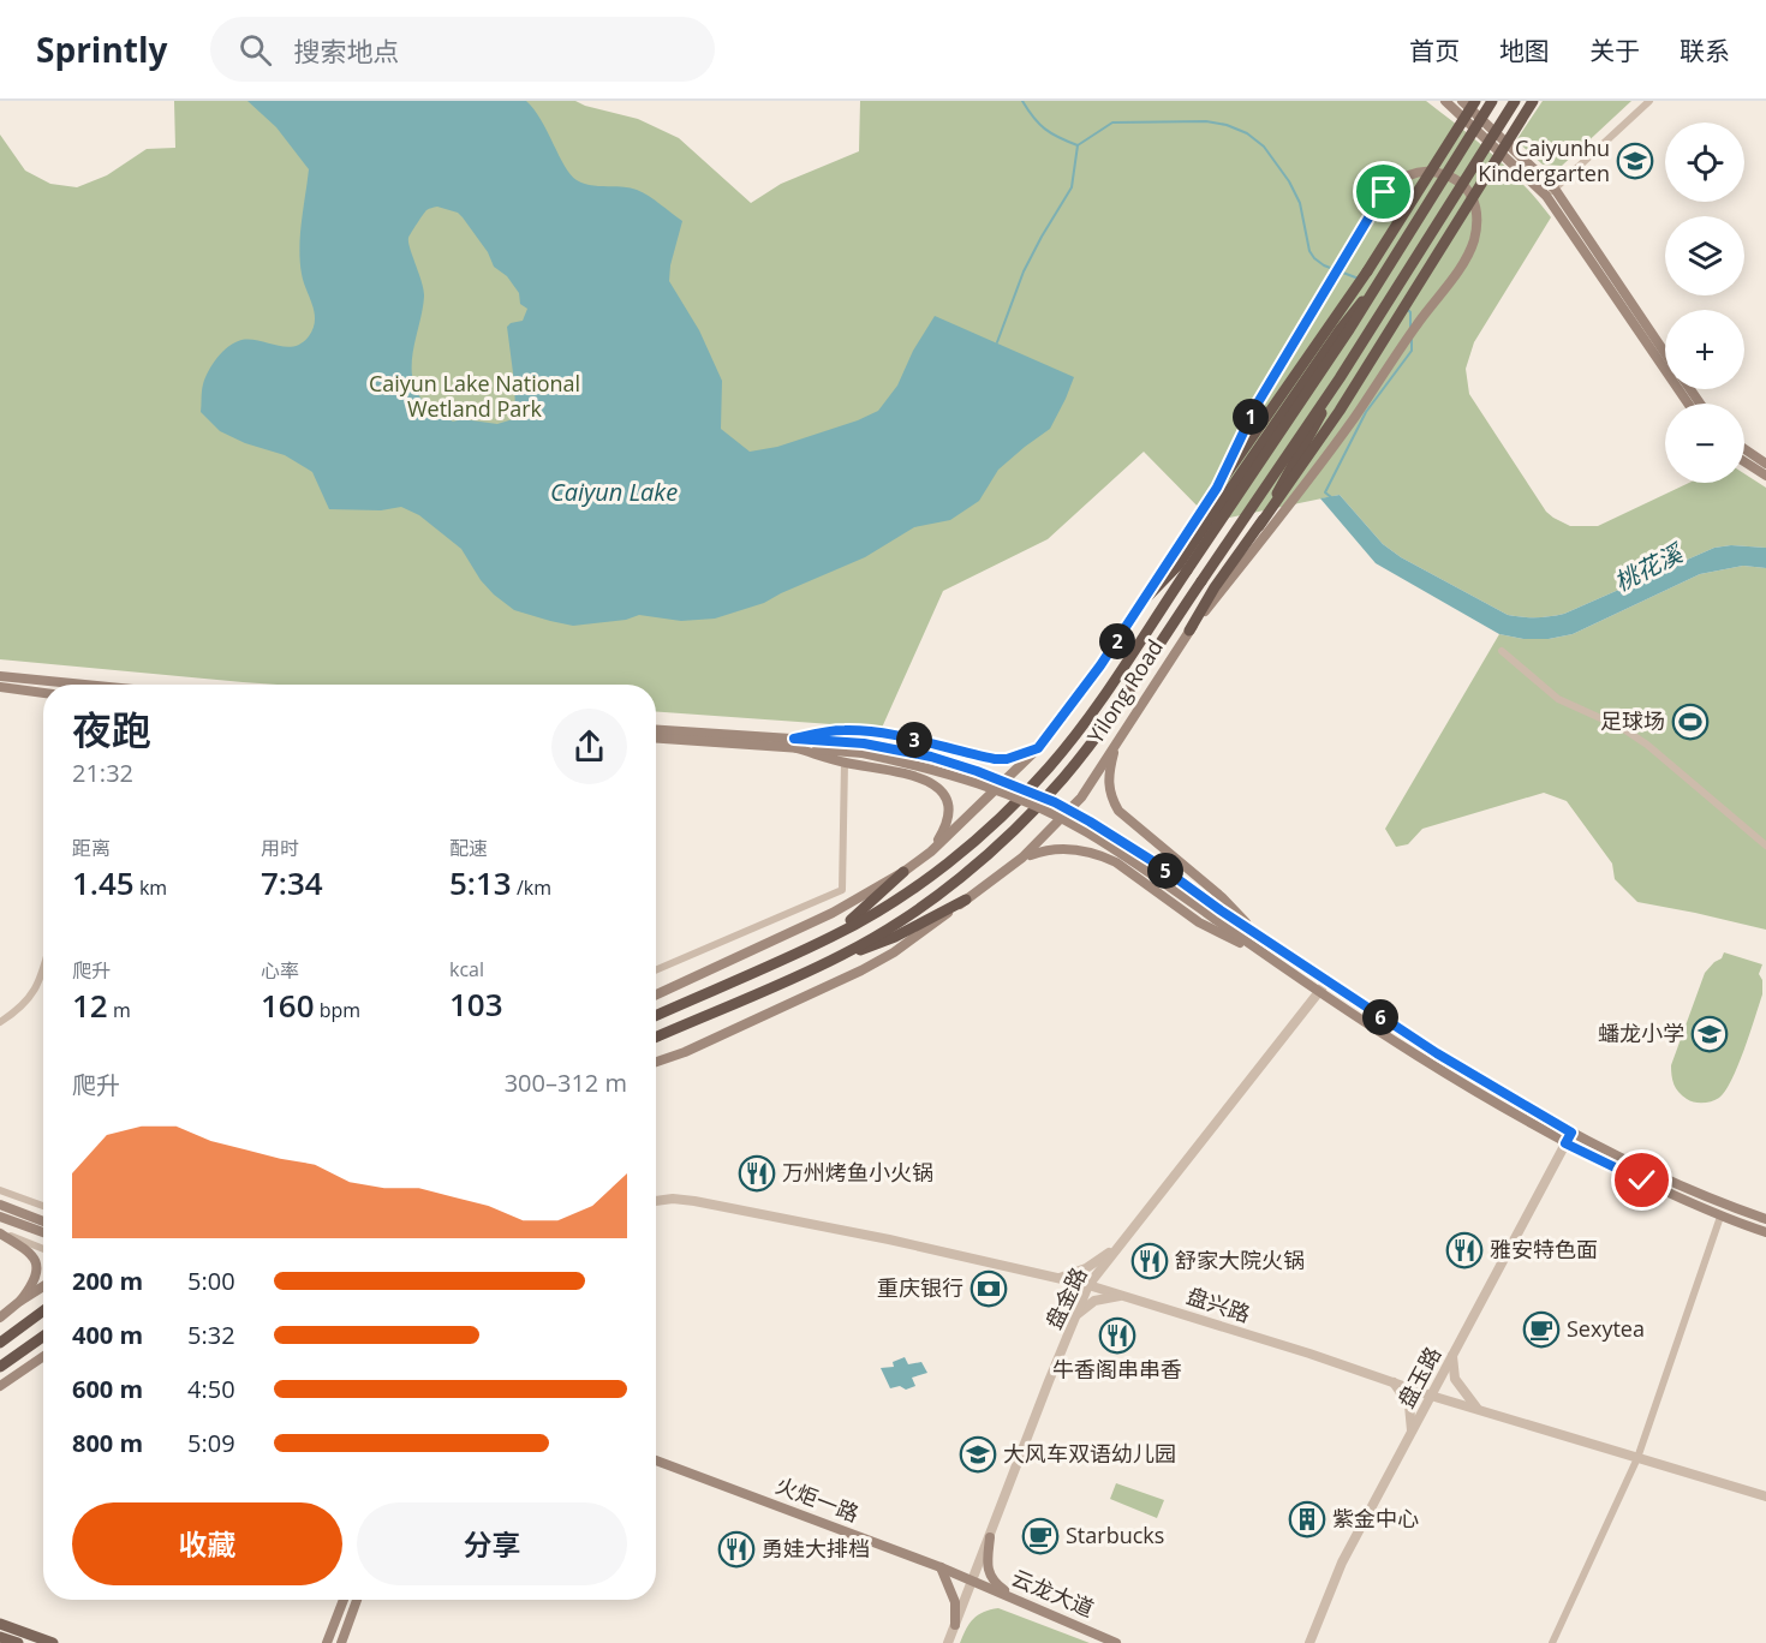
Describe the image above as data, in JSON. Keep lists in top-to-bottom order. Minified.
{"streets":{"highway":["Yilong Road"],"main road":["火炬一路","云龙大道"],"street":["盘金路","盘兴路","盘玉路"]},"crossings":[["盘金路","盘兴路"],["盘金路","火炬一路"],["盘金路","云龙大道"],["盘兴路","盘玉路"],["火炬一路","云龙大道"]],"water":["Caiyun Lake","桃花溪"],"parks":["Caiyun Lake National Wetland Park"],"places":{"school or university":["Caiyunhu Kindergarten","蟠龙小学","大风车双语幼儿园"],"sports":["足球场"],"restaurant":["万州烤鱼小火锅","雅安特色面","舒家大院火锅","牛香阁串串香","勇娃大排档"],"bank":["重庆银行"],"cafe":["Sexytea","Starbucks"],"building":["紫金中心"]},"page":{"header":"Sprintly","search":"搜索地点","nav":["首页","地图","关于","联系"],"map_buttons":["+","−"],"pins":["1","2","3","5","6"],"heading":["夜跑","21:32"],"stats":[["距离","1.45 km"],["用时","7:34"],["配速","5:13 /km"],["爬升","12 m"],["心率","160 bpm"],["kcal","103"]],"chart":["爬升","300–312 m"],"list":[{"name":"200 m","note":"5:00"},{"name":"400 m","note":"5:32"},{"name":"600 m","note":"4:50"},{"name":"800 m","note":"5:09"}],"buttons":["收藏","分享"]}}
